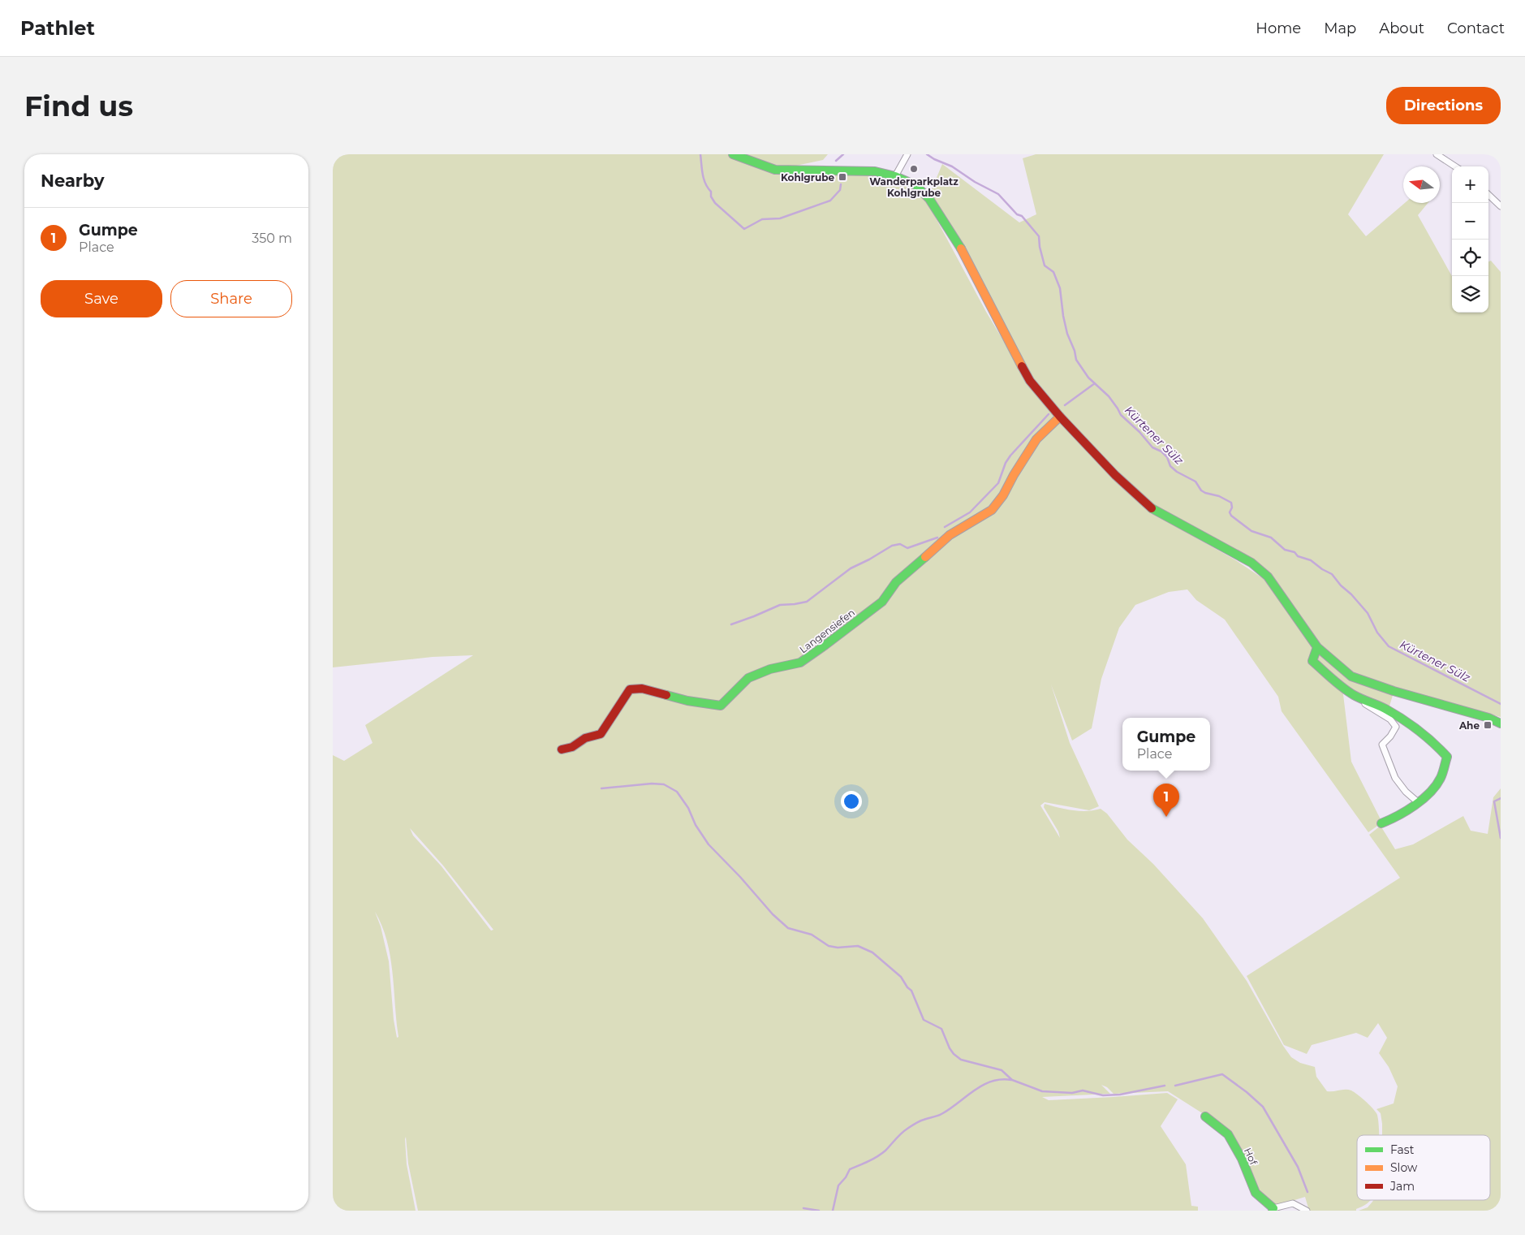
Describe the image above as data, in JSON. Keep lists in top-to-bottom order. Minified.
{"streets":{"street":["Langensiefen","Hof"]},"water":["Kürtener Sülz"],"places":{"other":["Wanderparkplatz Kohlgrube"],"transit":["Kohlgrube","Ahe"]},"legend":["Fast","Slow","Jam"],"north":"left","page":{"header":"Pathlet","nav":["Home","Map","About","Contact"],"buttons":["Directions",["Save","Share"]],"title":"Find us","heading":"Nearby","map_buttons":["+","−"],"list":[{"mark":"1","name":"Gumpe","note":"Place","value":"350 m"}],"popup":["Gumpe","Place"],"pins":"1"}}
